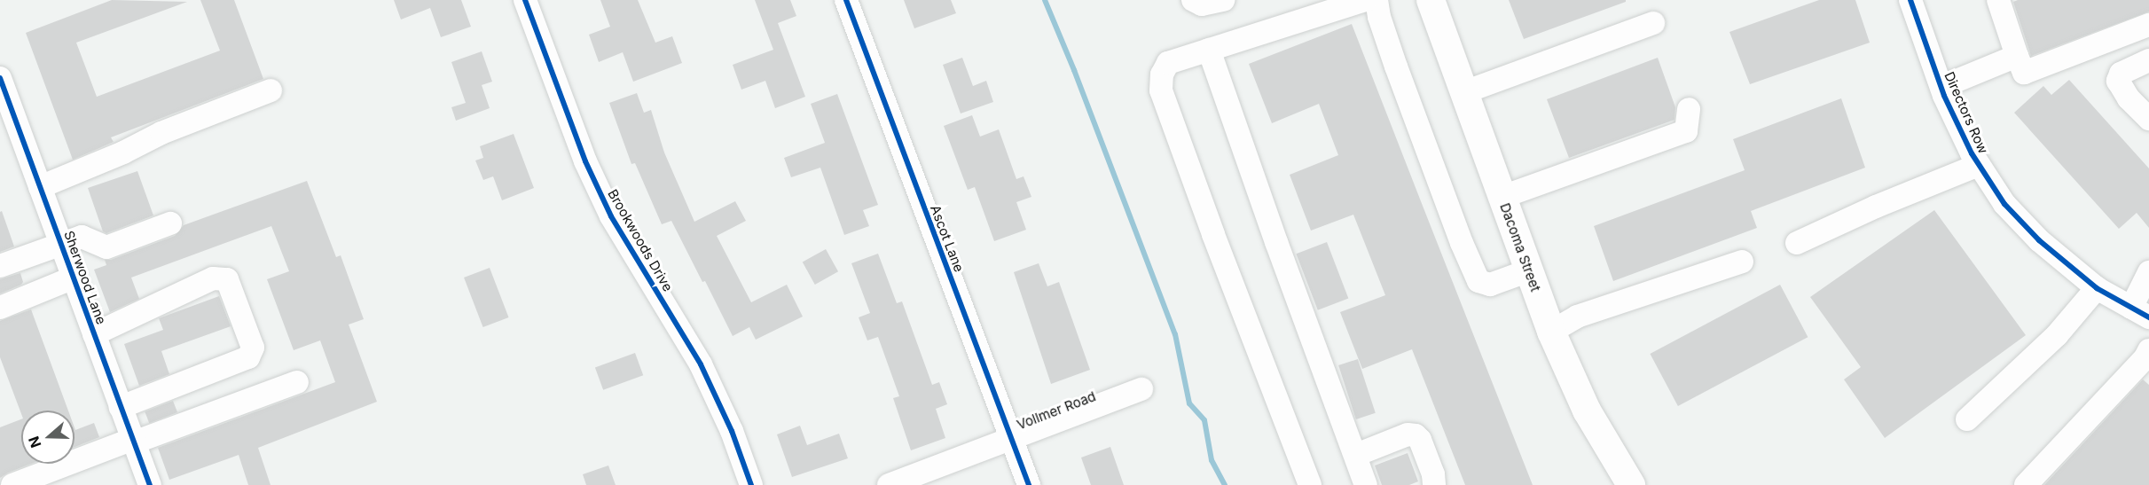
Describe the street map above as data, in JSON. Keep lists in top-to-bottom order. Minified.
{"streets":{"main road":["Dacoma Street"],"street":["Directors Row","Ascot Lane","Brookwoods Drive","Sherwood Lane","Vollmer Road"]},"crossings":[["Ascot Lane","Vollmer Road"]],"north":"left"}
